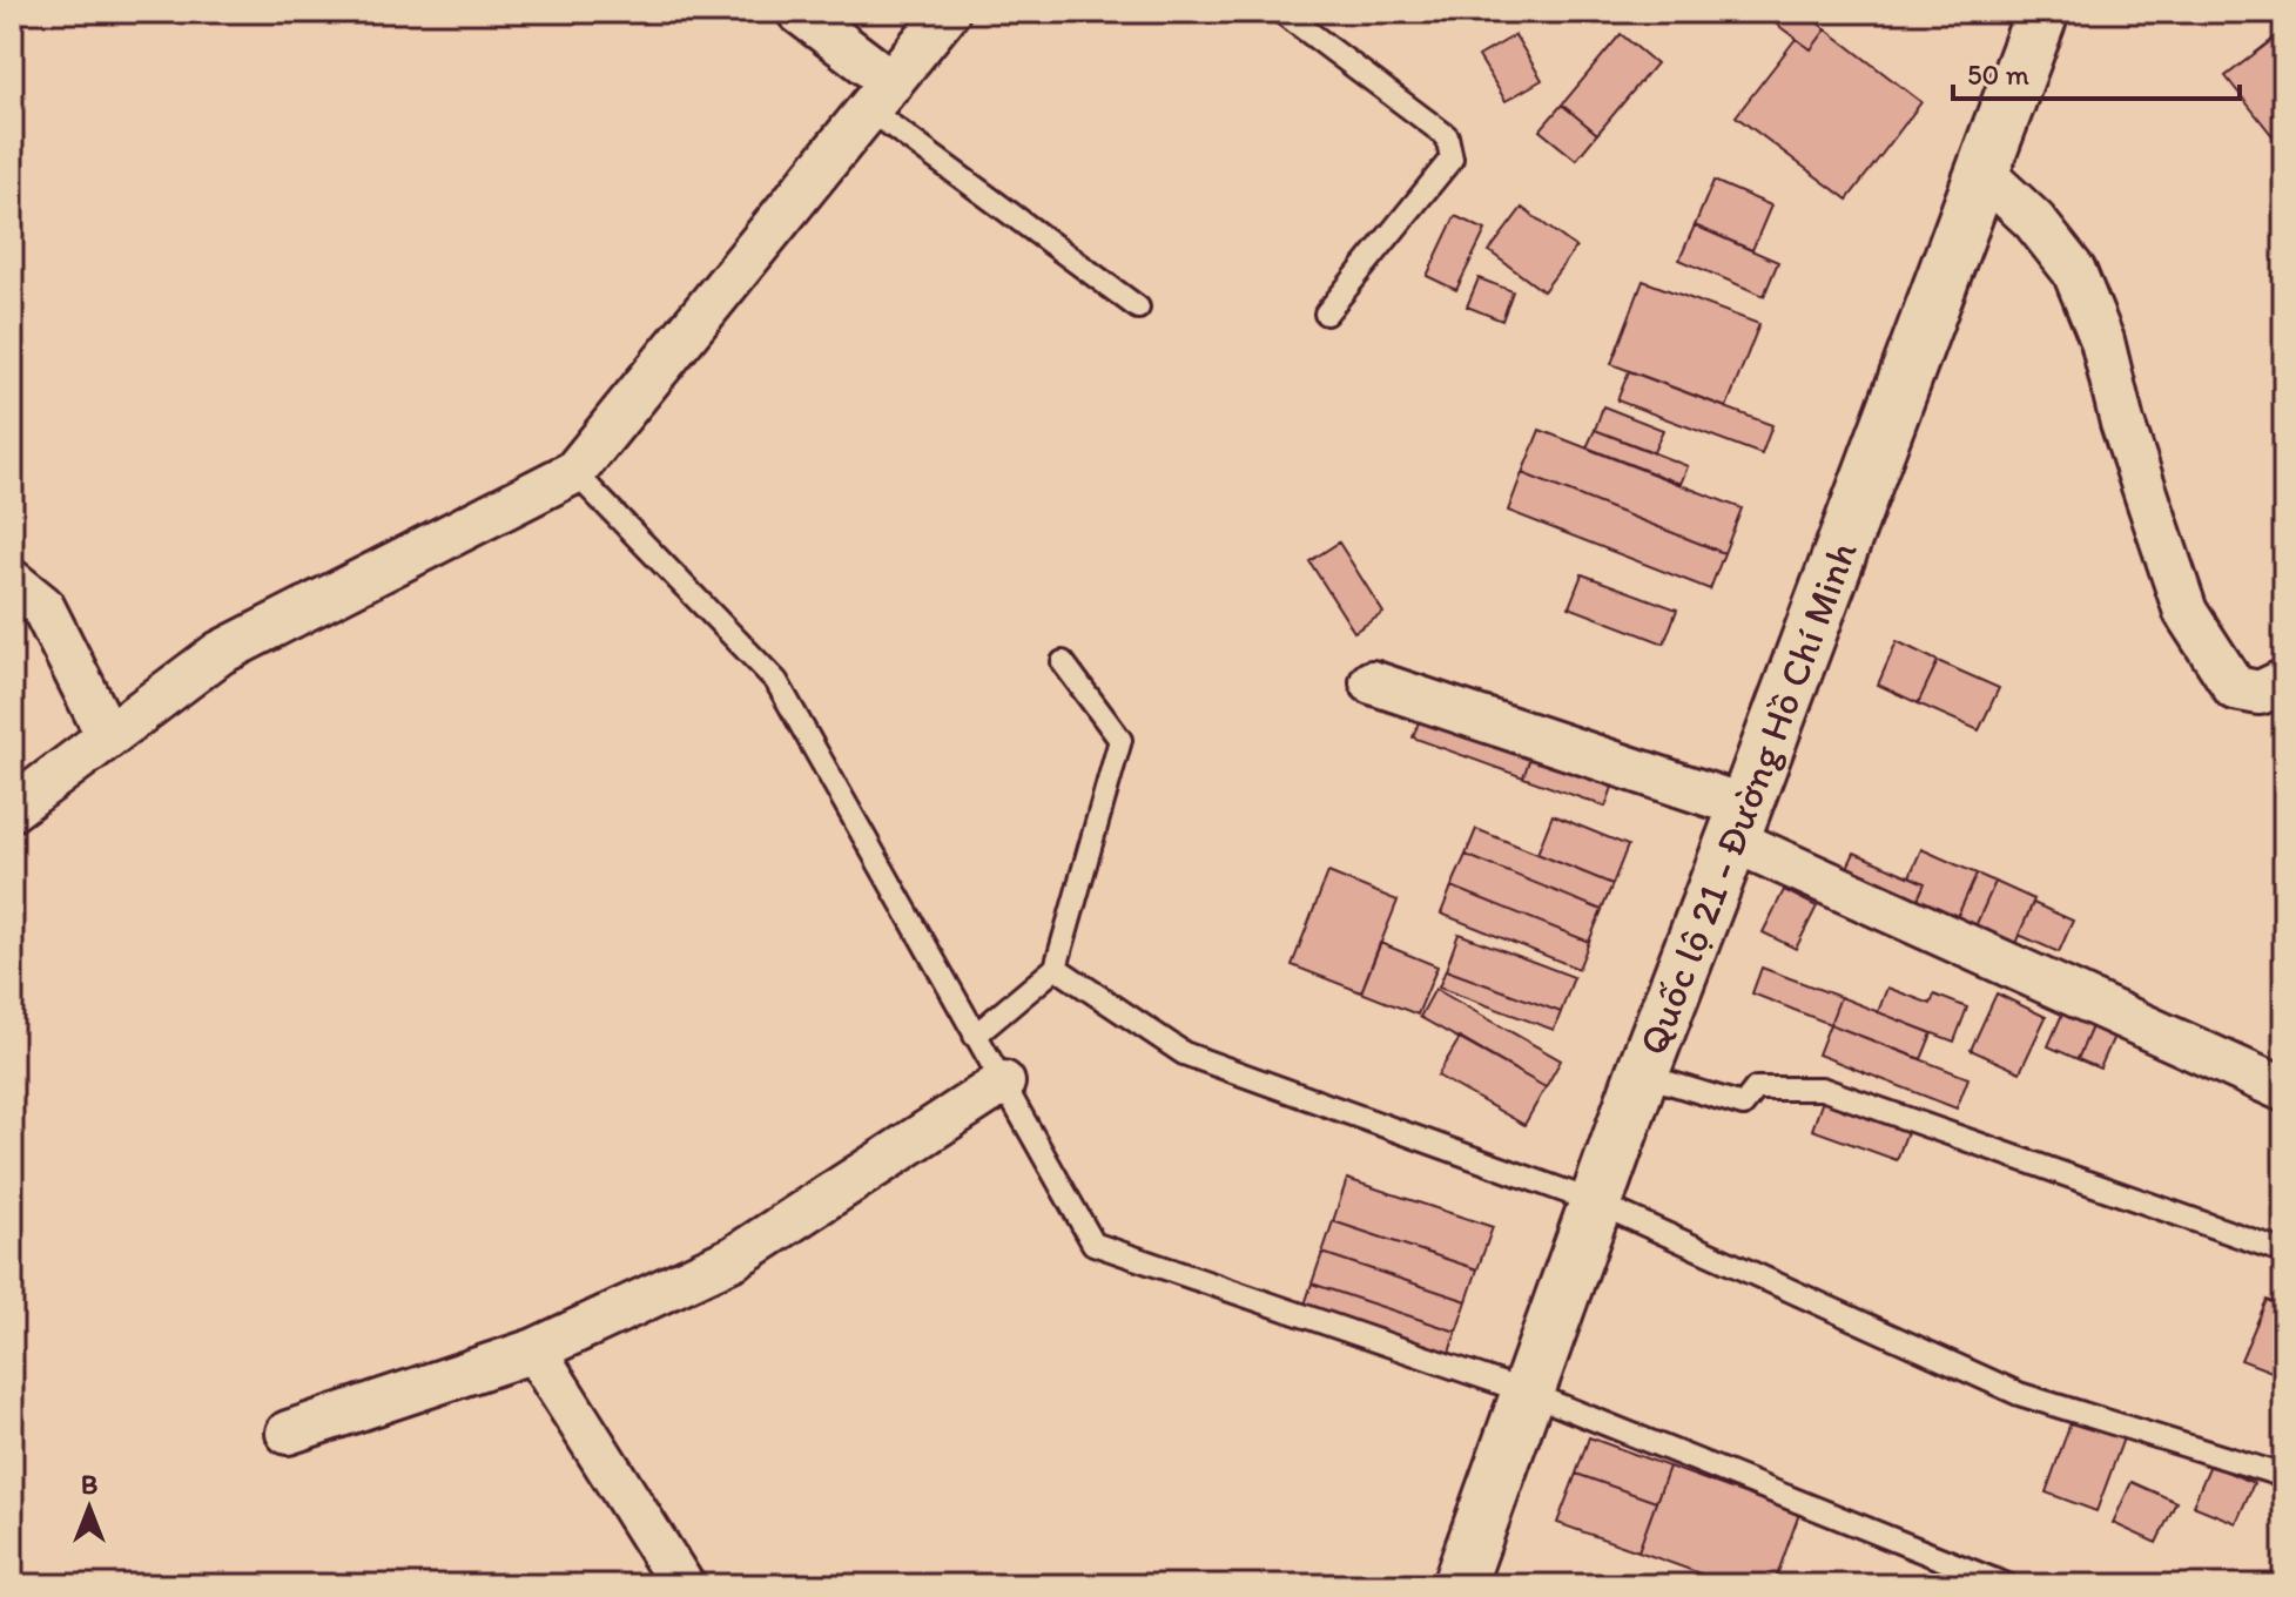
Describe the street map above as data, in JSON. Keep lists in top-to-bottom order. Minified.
{"streets":{"highway":["Quốc lộ 21 - Đường Hồ Chí Minh"]},"scale_bar":"50 m","north":"top"}
